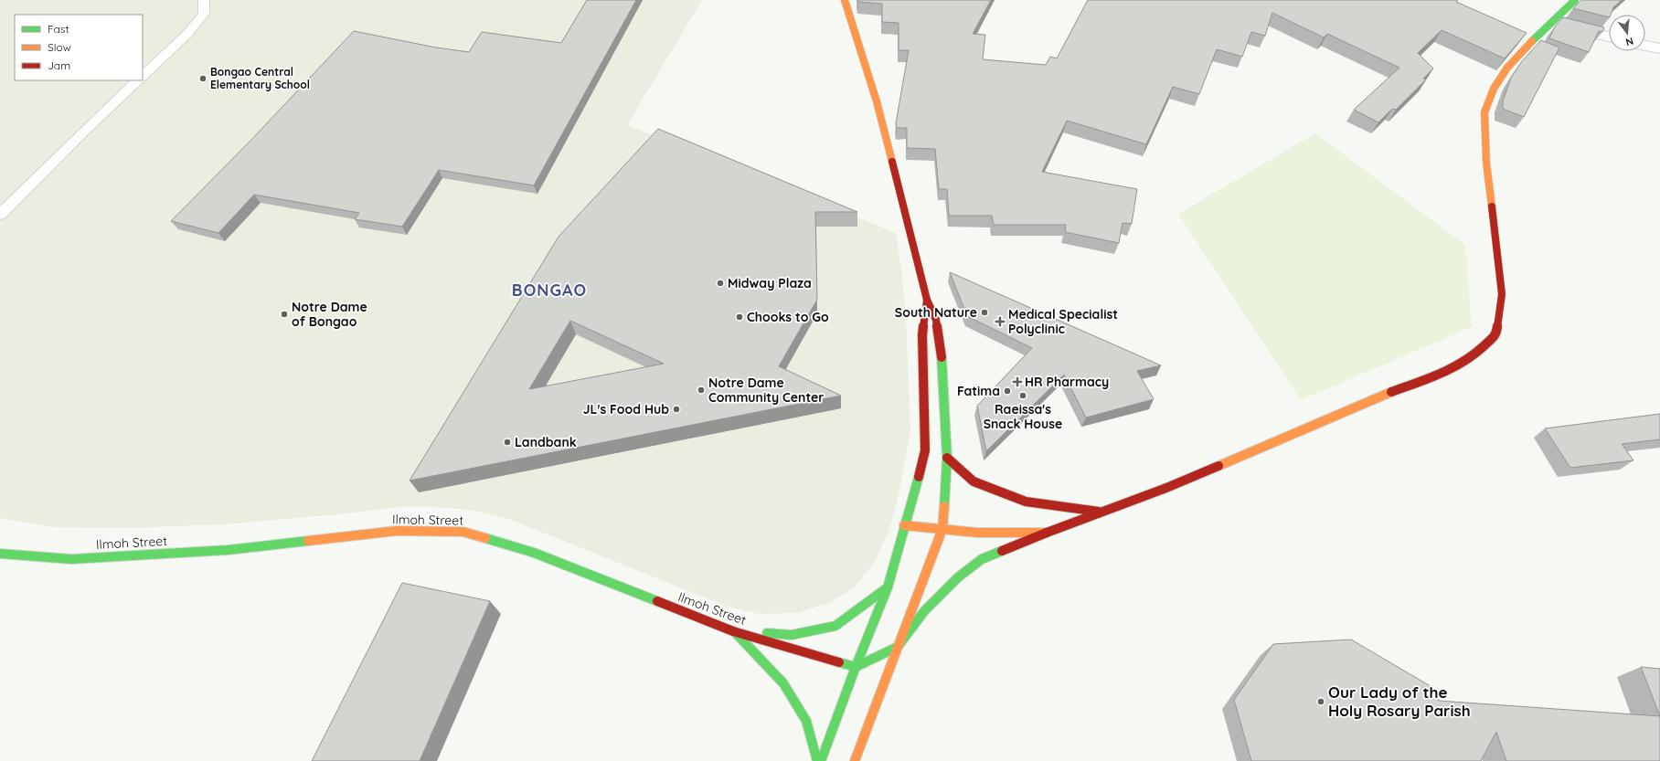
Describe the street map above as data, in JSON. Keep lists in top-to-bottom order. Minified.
{"streets":{"main road":["Ilmoh Street"]},"districts":["BONGAO"],"places":{"other":["Bongao Central Elementary School","Midway Plaza","South Nature","Notre Dame of Bongao","Chooks to Go","Notre Dame Community Center","Fatima","Raeissa's Snack House","JL's Food Hub","Landbank","Our Lady of the Holy Rosary Parish"],"health":["Medical Specialist Polyclinic","HR Pharmacy"]},"legend":["Fast","Slow","Jam"],"north":"bottom"}
